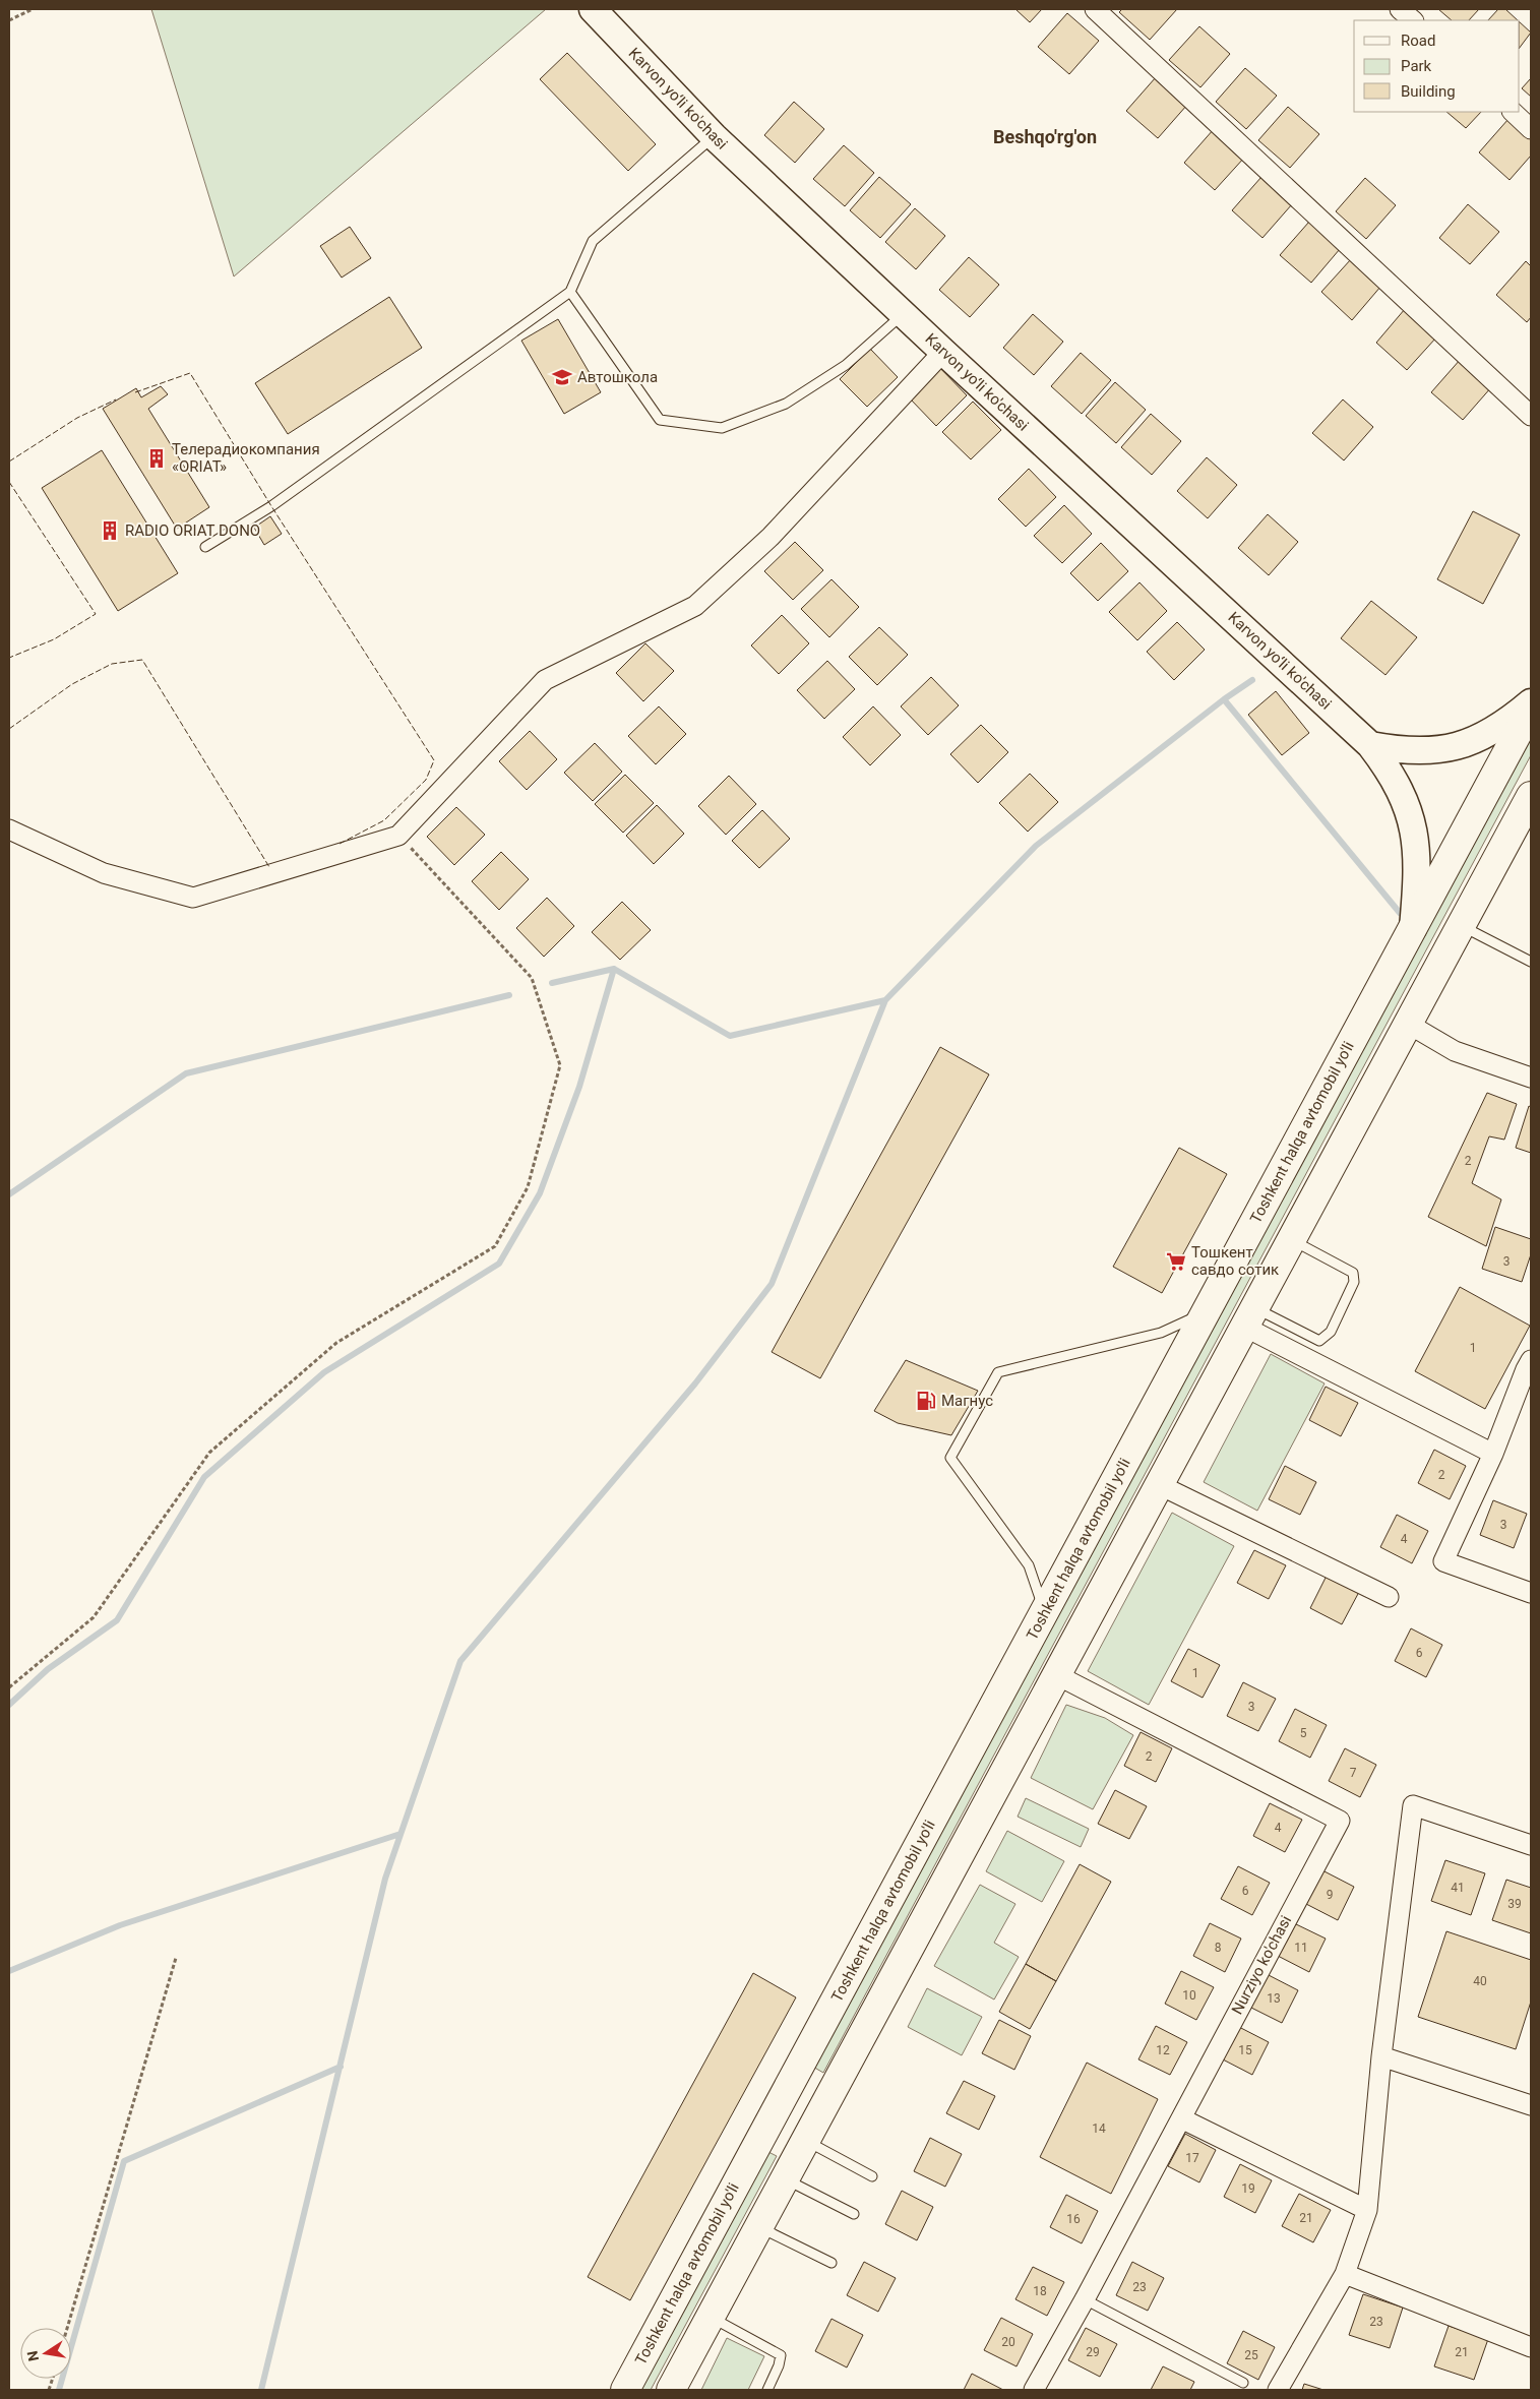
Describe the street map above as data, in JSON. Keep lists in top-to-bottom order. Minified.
{"streets":{"highway":["Toshkent halqa avtomobil yo'li"],"street":["Karvon yo‘li ko'chasi","Nurziyo ko'chasi"]},"crossings":[["Karvon yo‘li ko'chasi","Toshkent halqa avtomobil yo'li"]],"districts":["Beshqo'rg'on"],"places":{"school or university":["Автошкола"],"building":["Телерадиокомпания «ORIAT»","RADIO ORIAT DONO"],"supermarket":["Тошкент савдо сотик"],"fuel station":["Магнус"]},"house_numbers":["2","3","1","2","3","4","6","1","3","5","2","7","4","41","6","9","39","8","11","40","10","13","12","15","14","17","19","21","16","23","18","23","20","29","21","25"],"legend":["Road","Park","Building"],"north":"left"}
